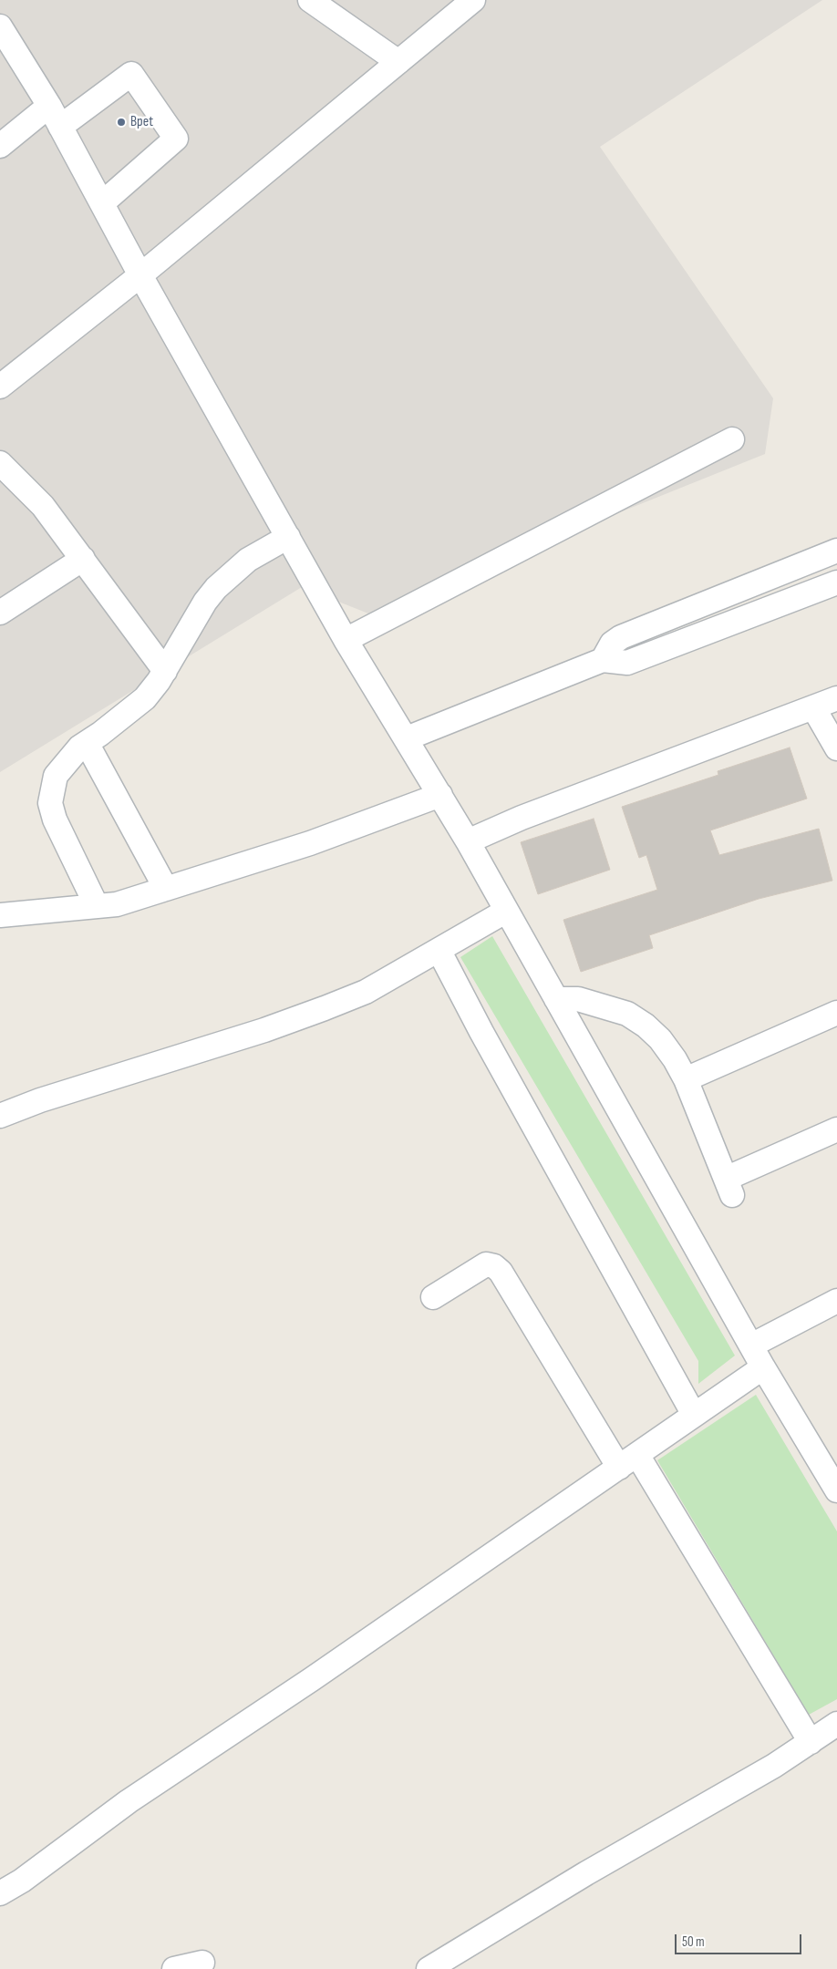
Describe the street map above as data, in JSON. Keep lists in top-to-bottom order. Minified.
{"places":["Bpet"],"scale_bar":"50 m"}
